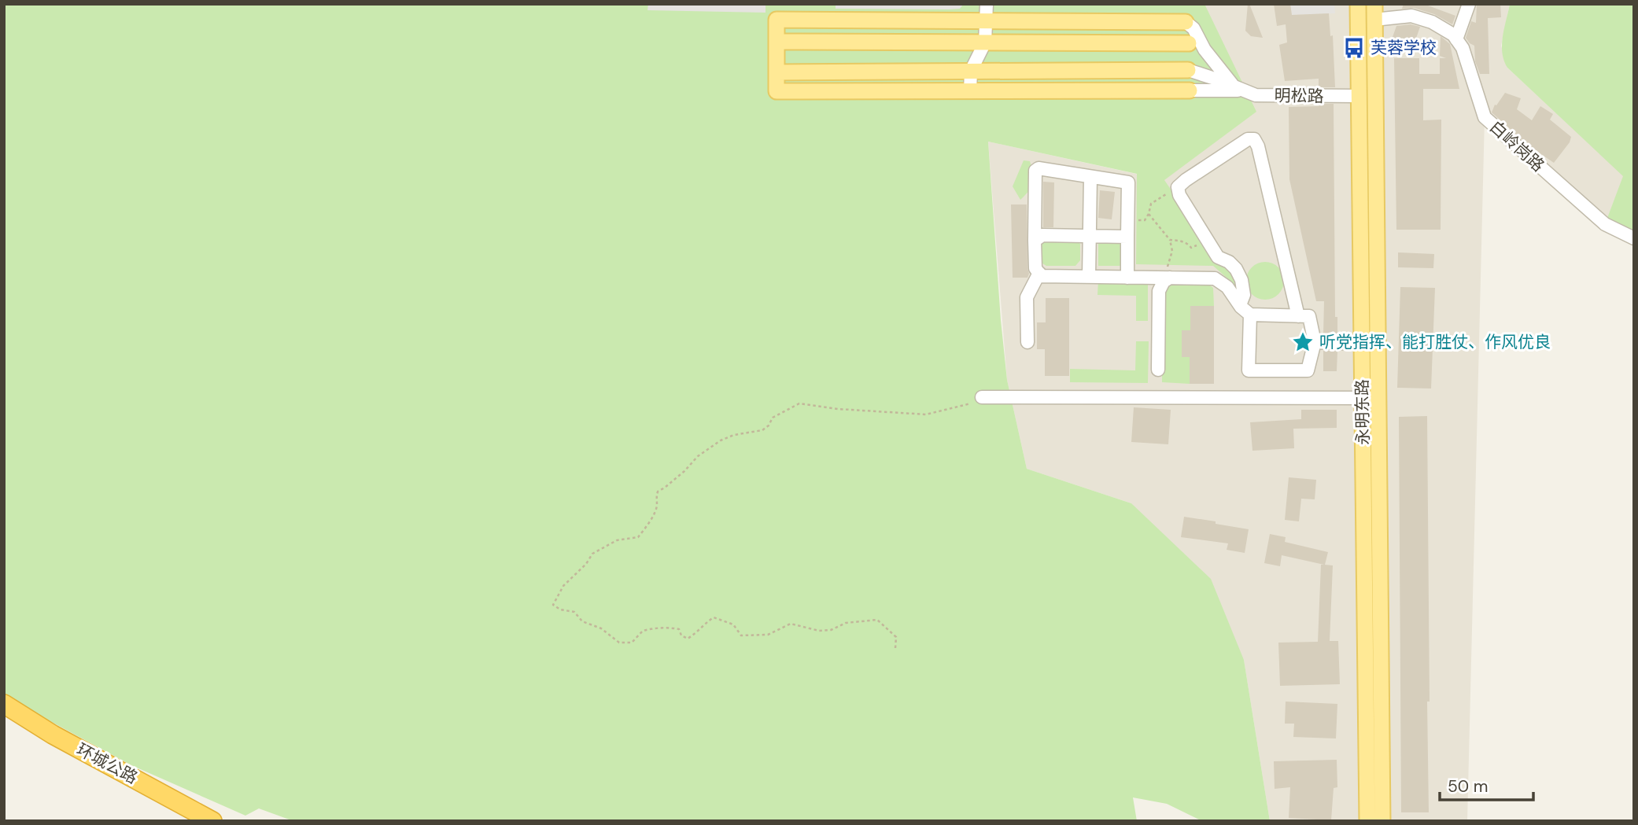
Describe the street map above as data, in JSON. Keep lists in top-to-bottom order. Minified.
{"streets":{"highway":["环城公路"],"main road":["永明东路"],"street":["明松路","白岭岗路"]},"crossings":[["明松路","永明东路"],["白岭岗路","永明东路"]],"places":{"bus stop":["芙蓉学校"],"place":["听党指挥、能打胜仗、作风优良"]},"scale_bar":"50 m"}
